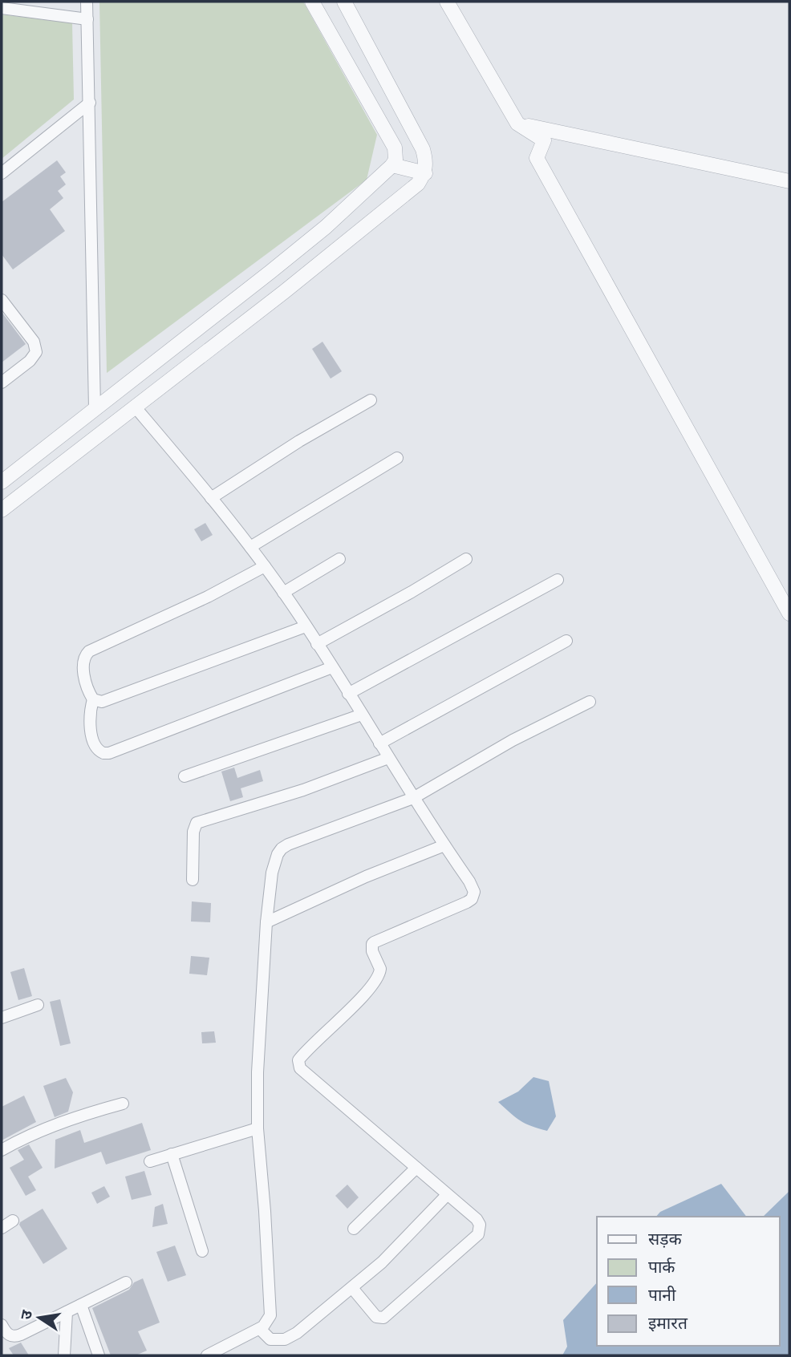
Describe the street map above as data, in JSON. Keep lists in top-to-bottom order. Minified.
{"legend":["सड़क","पार्क","पानी","इमारत"],"north":"left"}
